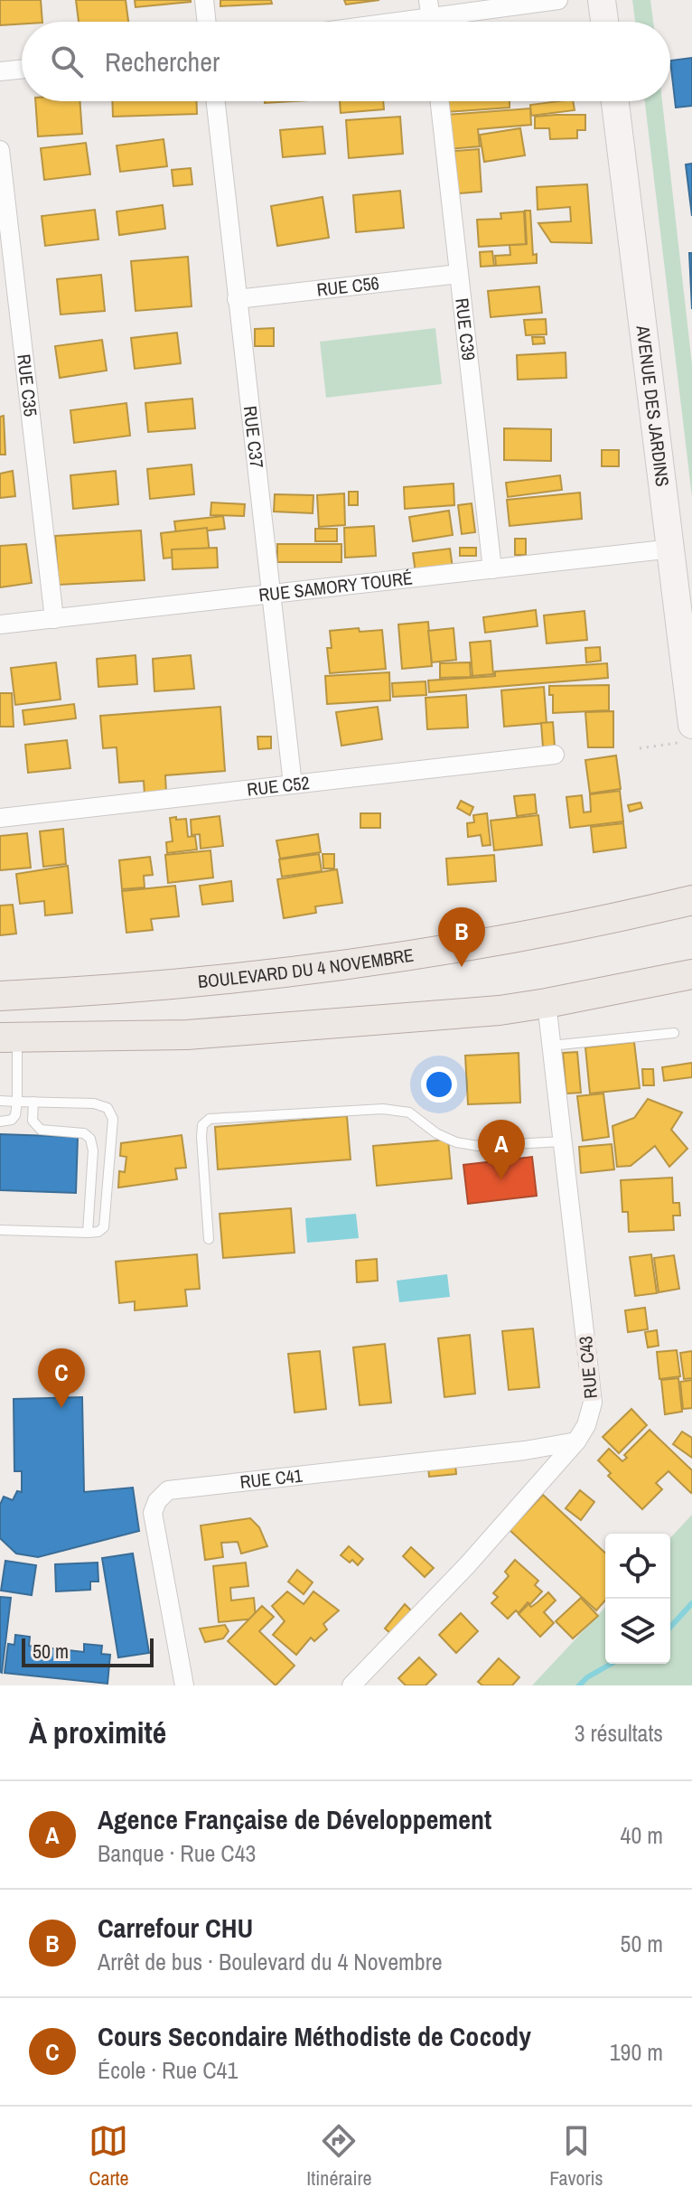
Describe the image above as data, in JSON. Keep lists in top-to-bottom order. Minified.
{"streets":{"main road":["AVENUE DES JARDINS","BOULEVARD DU 4 NOVEMBRE"],"street":["RUE C56","RUE C39","RUE C35","RUE C37","RUE SAMORY TOURÉ","RUE C52","RUE C43","RUE C41"]},"crossings":[["RUE C56","RUE C39"],["RUE C56","RUE C37"],["RUE C39","RUE SAMORY TOURÉ"],["RUE C35","RUE SAMORY TOURÉ"],["AVENUE DES JARDINS","RUE SAMORY TOURÉ"],["RUE C37","RUE SAMORY TOURÉ"],["RUE C37","RUE C52"],["RUE C43","RUE C41"]],"scale_bar":"50 m","page":{"search":"Rechercher","pins":["B","A","C"],"scale":"50 m","heading":["À proximité","3 résultats"],"list":[{"mark":"A","name":"Agence Française de Développement","note":"Banque · Rue C43","value":"40 m"},{"mark":"B","name":"Carrefour CHU","note":"Arrêt de bus · Boulevard du 4 Novembre","value":"50 m"},{"mark":"C","name":"Cours Secondaire Méthodiste de Cocody","note":"École · Rue C41","value":"190 m"}],"nav":["Carte","Itinéraire","Favoris"]}}
